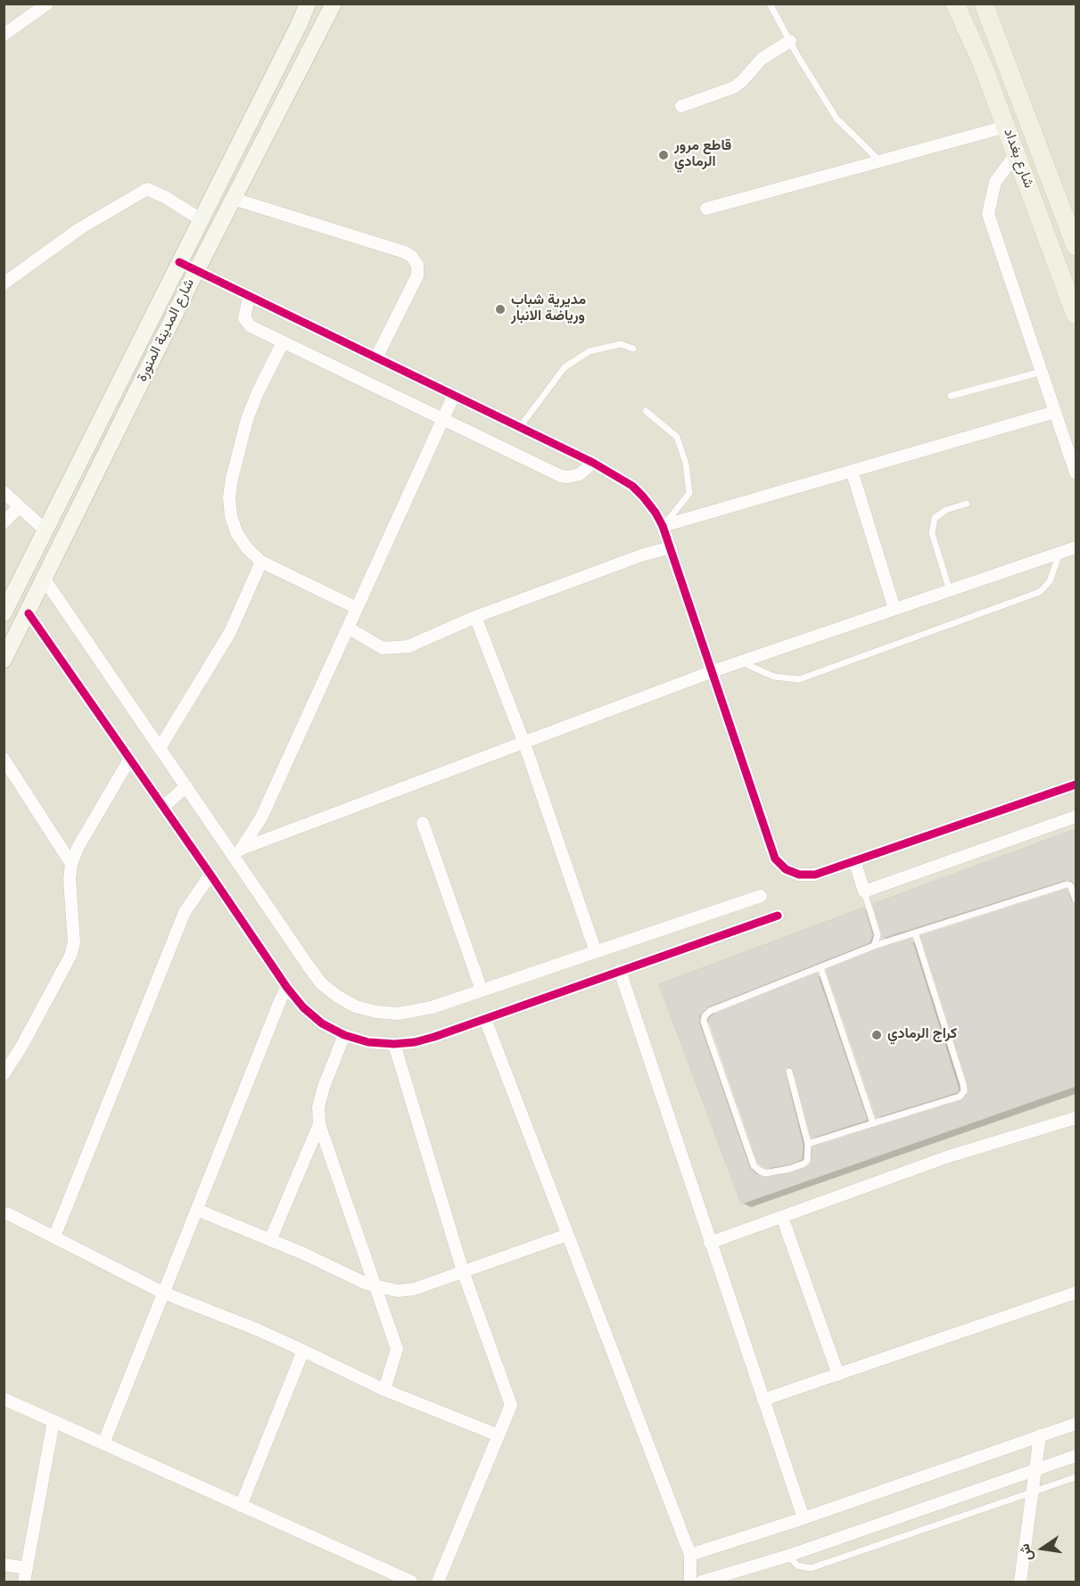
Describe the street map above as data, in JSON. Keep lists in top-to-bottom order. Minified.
{"streets":{"main road":["شارع بغداد","شارع المدينة المنورة"]},"places":["قاطع مرور الرمادي","مديرية شباب ورياضة الانبار","كراج الرمادي"],"north":"left"}
